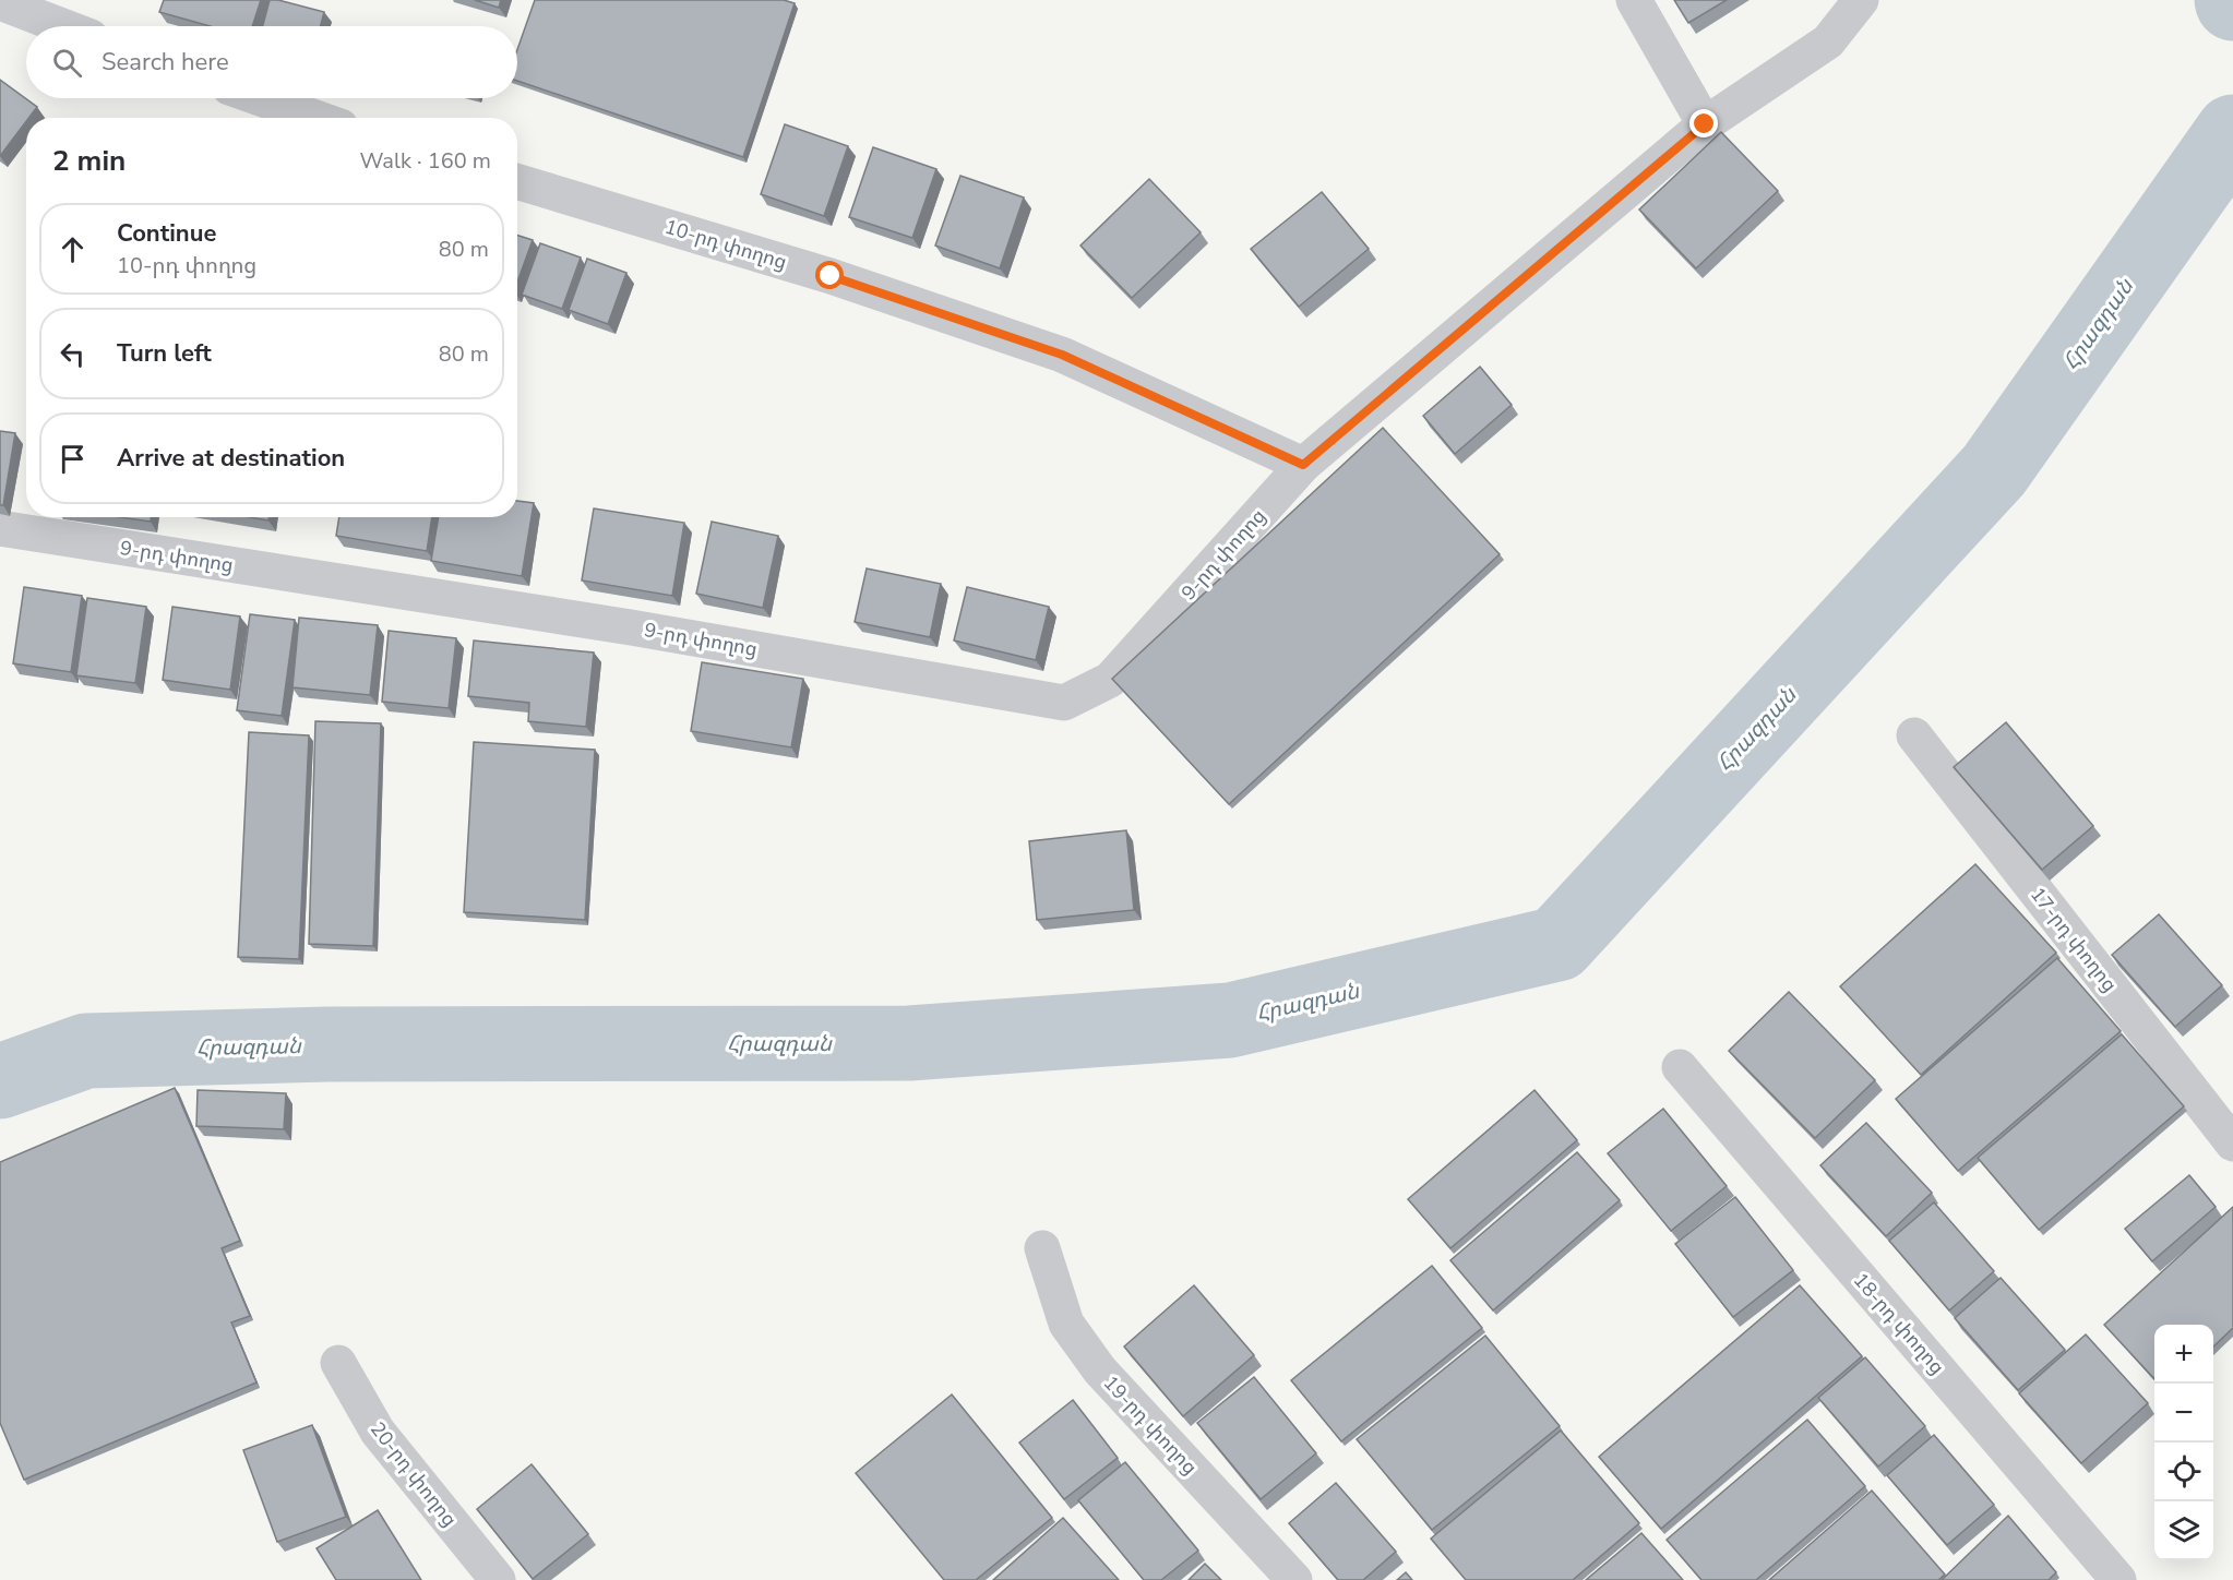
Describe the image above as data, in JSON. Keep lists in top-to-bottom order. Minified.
{"streets":{"street":["10-րդ փողոց","9-րդ փողոց","17-րդ փողոց","18-րդ փողոց","19-րդ փողոց","20-րդ փողոց"]},"crossings":[["10-րդ փողոց","9-րդ փողոց"]],"water":["Հրազդան"],"page":{"search":"Search here","heading":["2 min","Walk · 160 m"],"list":[["Continue","10-րդ փողոց","80 m"],["Turn left","80 m"],"Arrive at destination"],"map_buttons":["+","−"]}}
